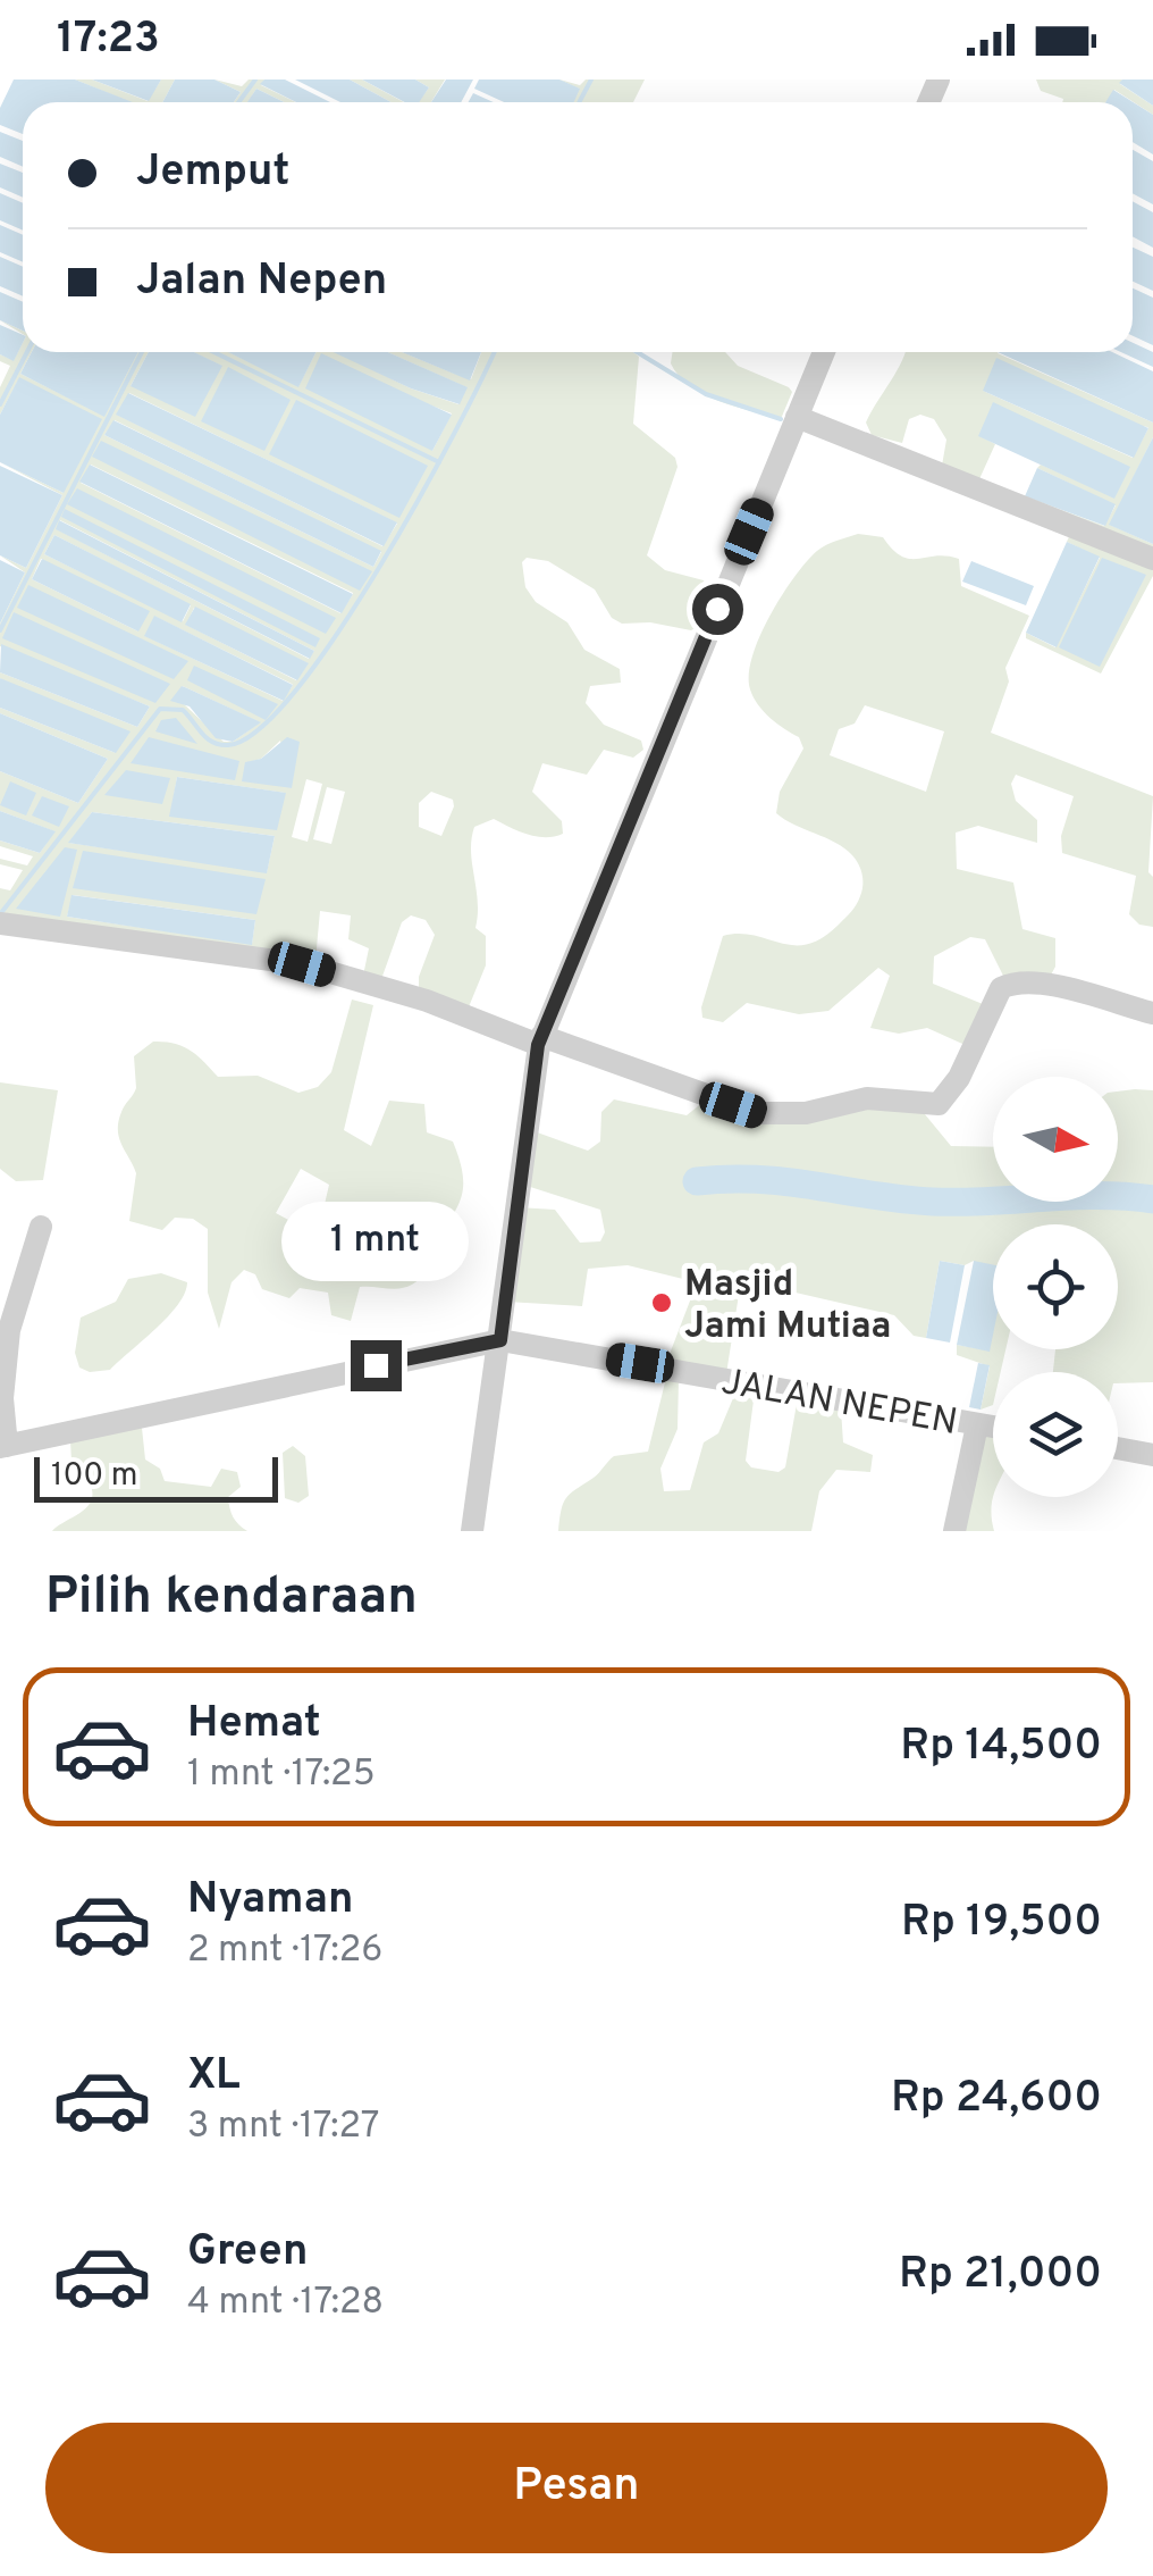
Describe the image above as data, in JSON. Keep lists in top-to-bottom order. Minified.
{"streets":{"street":["JALAN NEPEN"]},"places":["Masjid Jami Mutiaa"],"scale_bar":"100 m","north":"right","page":{"status":"17:23","banner":["Jemput","Jalan Nepen"],"bubble":"1 mnt","scale":"100 m","heading":"Pilih kendaraan","list":[{"name":"Hemat","note":"1 mnt · 17:25","value":"Rp 14,500"},{"name":"Nyaman","note":"2 mnt · 17:26","value":"Rp 19,500"},{"name":"XL","note":"3 mnt · 17:27","value":"Rp 24,600"},{"name":"Green","note":"4 mnt · 17:28","value":"Rp 21,000"}],"buttons":"Pesan"}}
